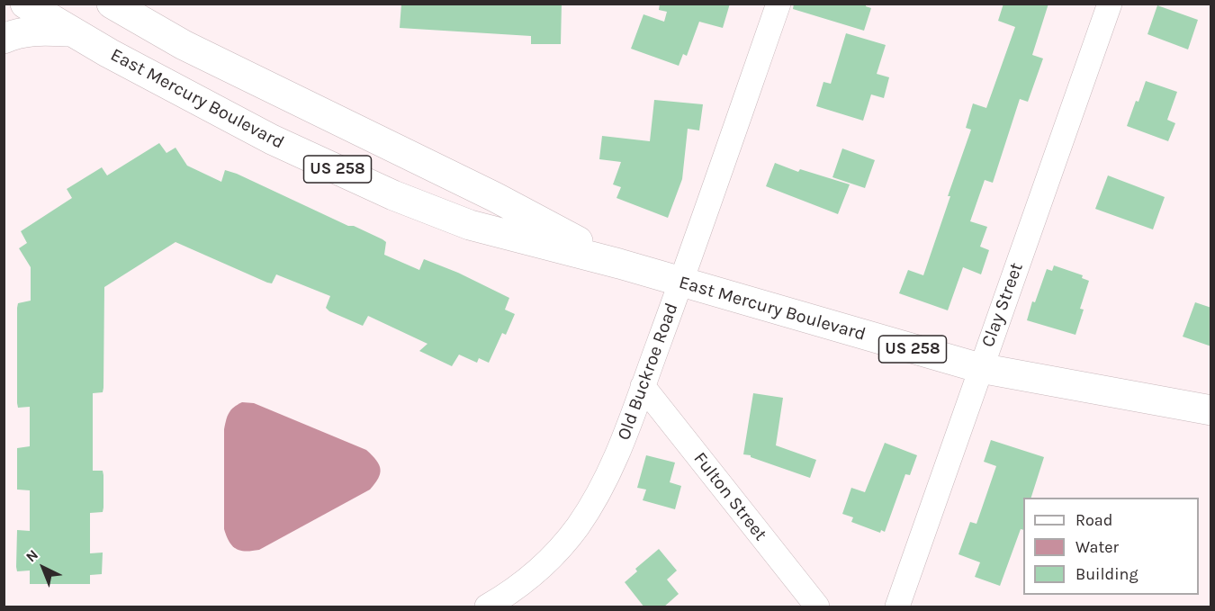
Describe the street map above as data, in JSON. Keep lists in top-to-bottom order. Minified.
{"streets":{"main road":["East Mercury Boulevard","US 258"],"street":["Clay Street","Old Buckroe Road","Fulton Street"]},"crossings":[["East Mercury Boulevard","Clay Street"],["East Mercury Boulevard","Old Buckroe Road"],["Old Buckroe Road","Fulton Street"]],"legend":["Road","Water","Building"],"north":"top left"}
